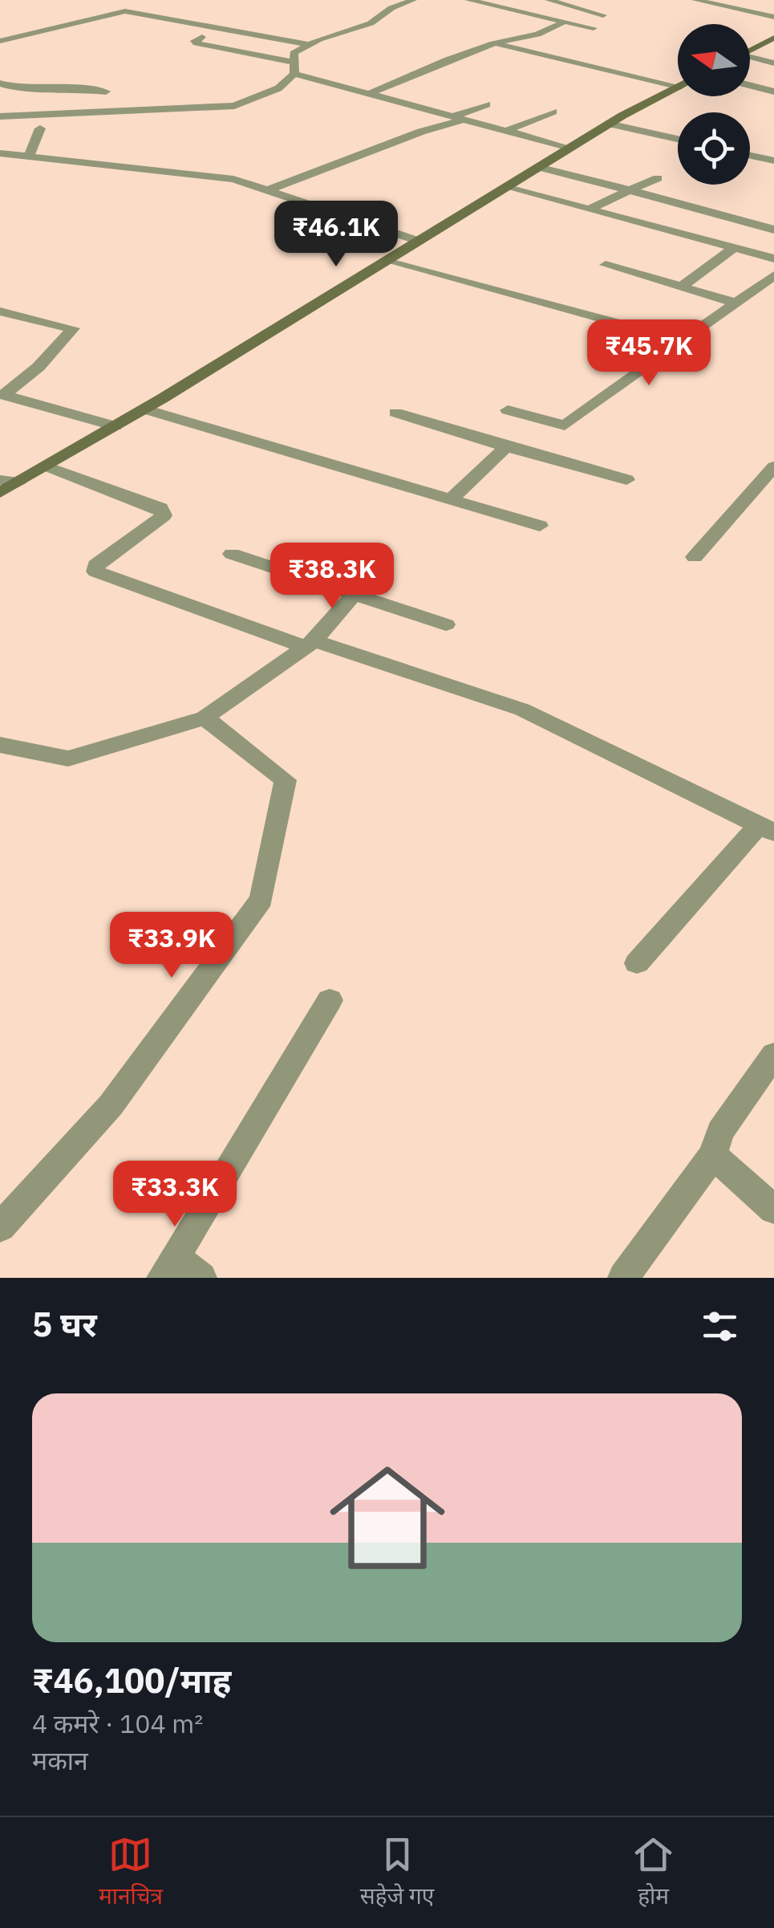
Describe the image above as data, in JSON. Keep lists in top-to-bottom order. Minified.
{"north":"left","page":{"price":["₹46.1K","₹45.7K","₹38.3K","₹33.9K","₹33.3K"],"heading":"5 घर","list":[{"name":"₹46,100/माह","note":"4 कमरे · 104 m² · मकान"}],"tabs":["मानचित्र","सहेजे गए","होम"]}}
